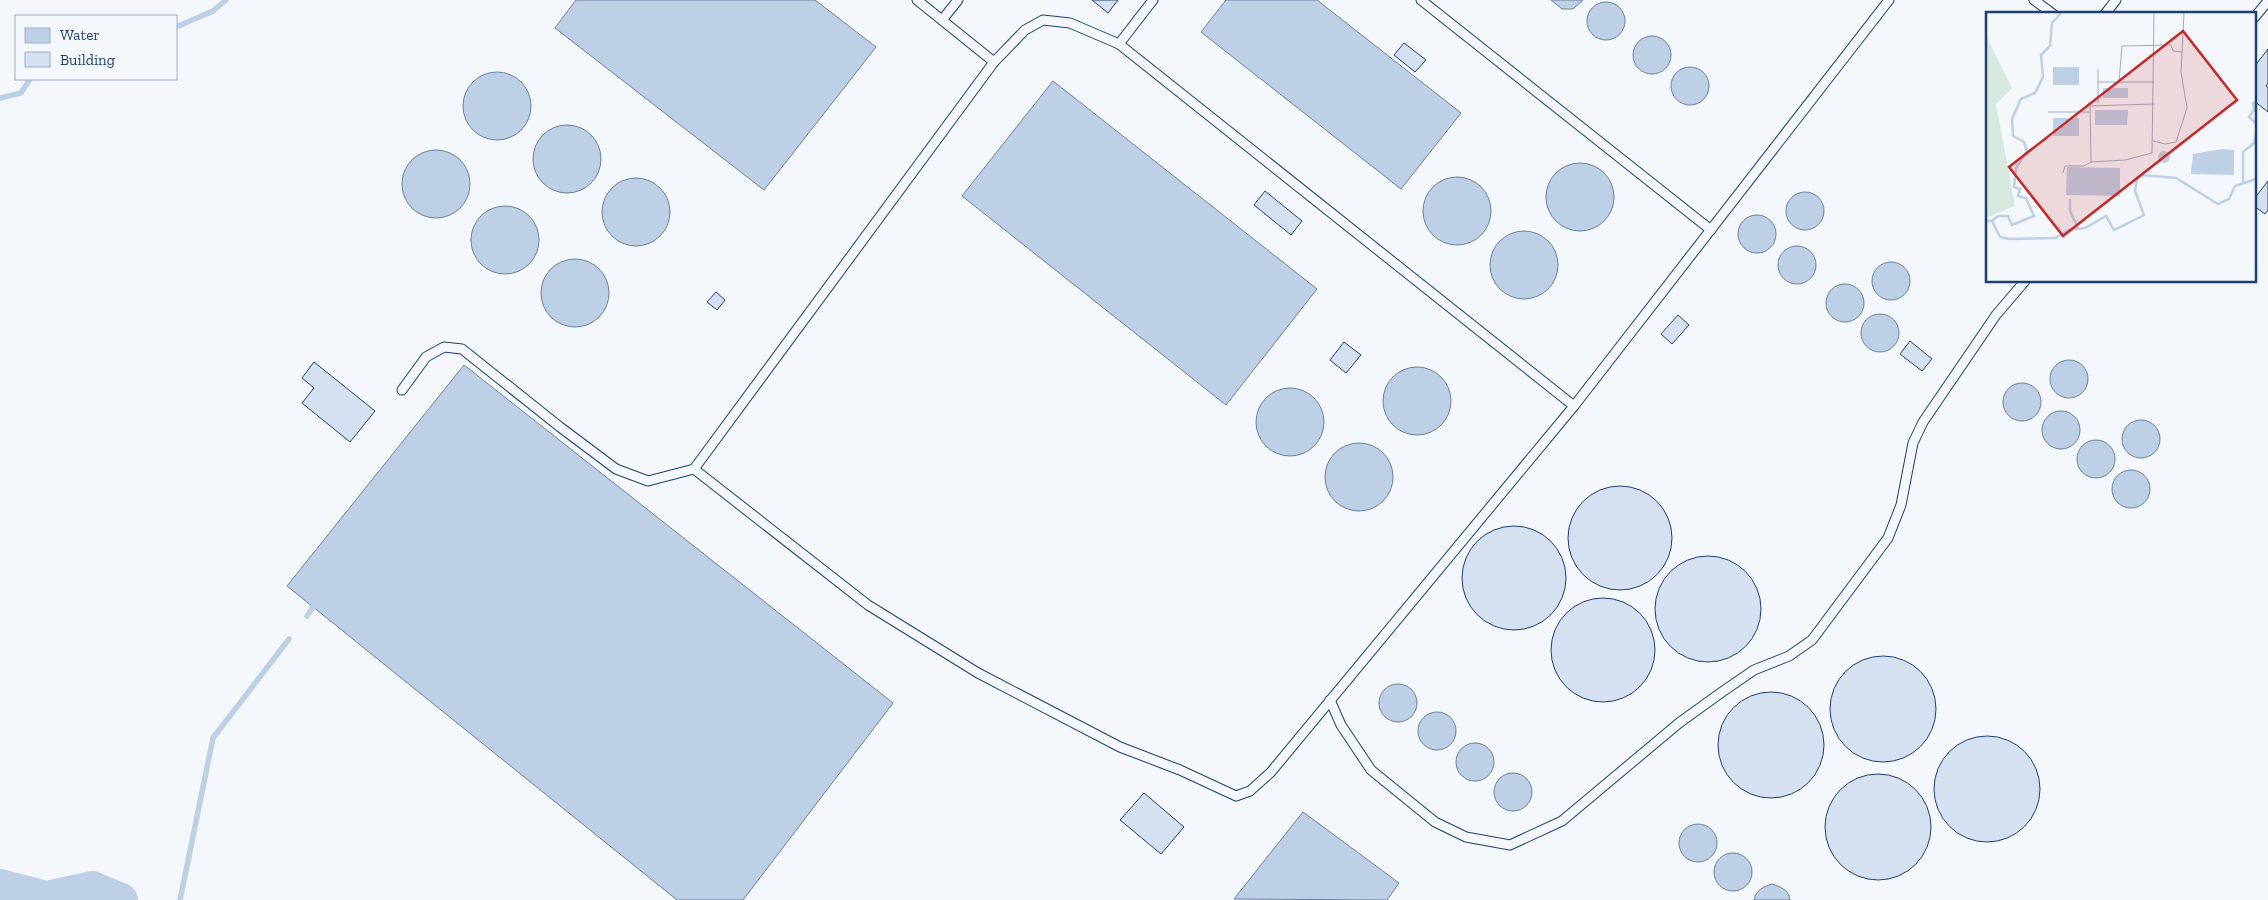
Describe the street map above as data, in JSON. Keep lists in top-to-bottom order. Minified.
{"legend":["Water","Building"]}
